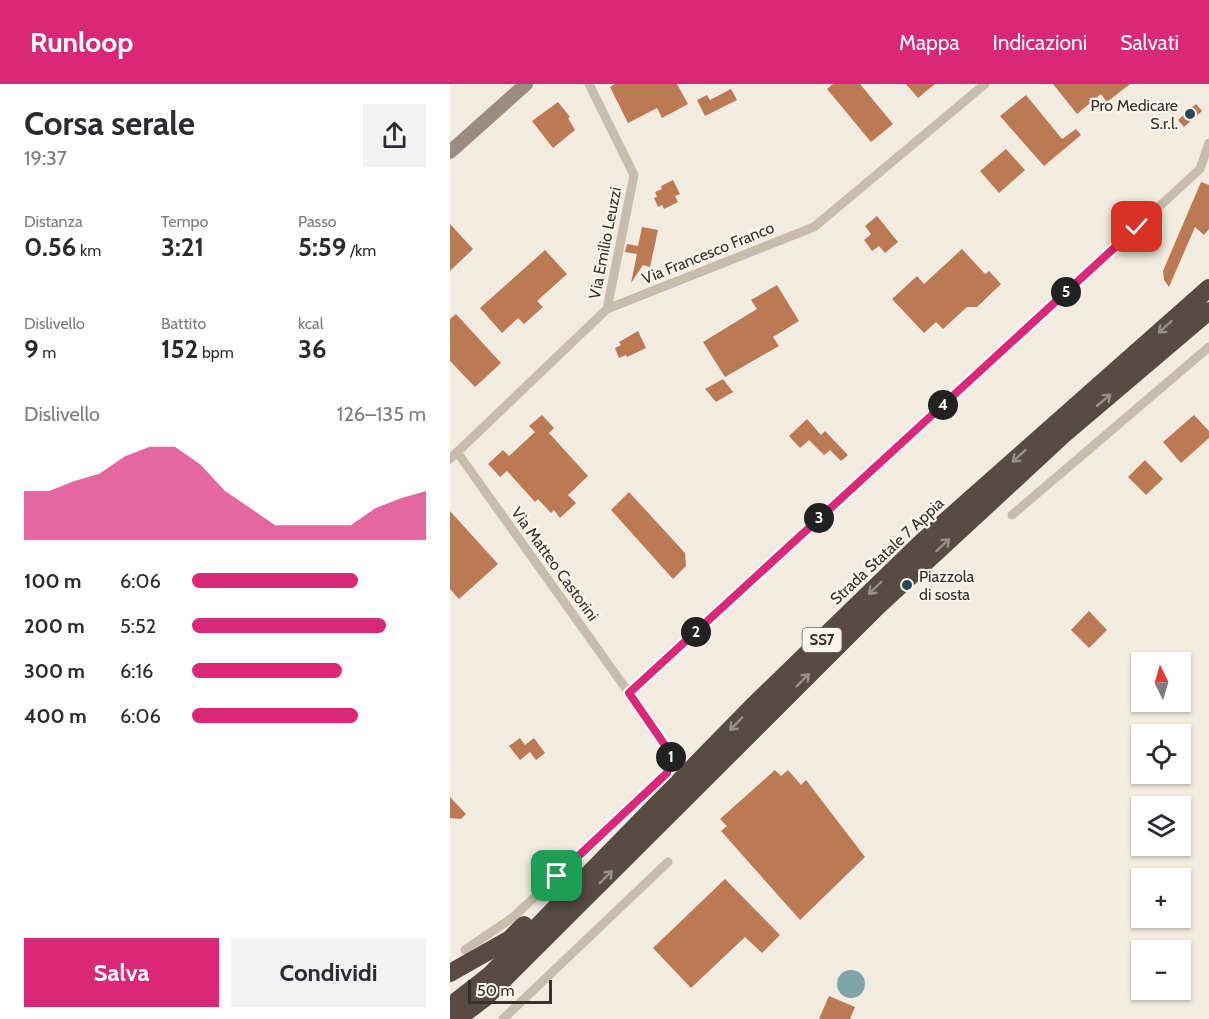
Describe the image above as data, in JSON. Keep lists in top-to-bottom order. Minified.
{"streets":{"highway":["Strada Statale 7 Appia","SS7"],"street":["Via Emilio Leuzzi","Via Francesco Franco","Via Matteo Castorini"]},"crossings":[["Via Emilio Leuzzi","Via Francesco Franco"],["Via Francesco Franco","Via Matteo Castorini"]],"places":["Pro Medicare S.r.l.","Piazzola di sosta"],"scale_bar":"50 m","north":"top","page":{"header":"Runloop","nav":["Mappa","Indicazioni","Salvati"],"heading":["Corsa serale","19:37"],"stats":[["Distanza","0.56 km"],["Tempo","3:21"],["Passo","5:59 /km"],["Dislivello","9 m"],["Battito","152 bpm"],["kcal","36"]],"pins":["5","4","3","2","1"],"chart":["Dislivello","126–135 m"],"list":[{"name":"100 m","note":"6:06"},{"name":"200 m","note":"5:52"},{"name":"300 m","note":"6:16"},{"name":"400 m","note":"6:06"}],"map_buttons":["+","−"],"buttons":["Salva","Condividi"],"scale":"50 m"}}
